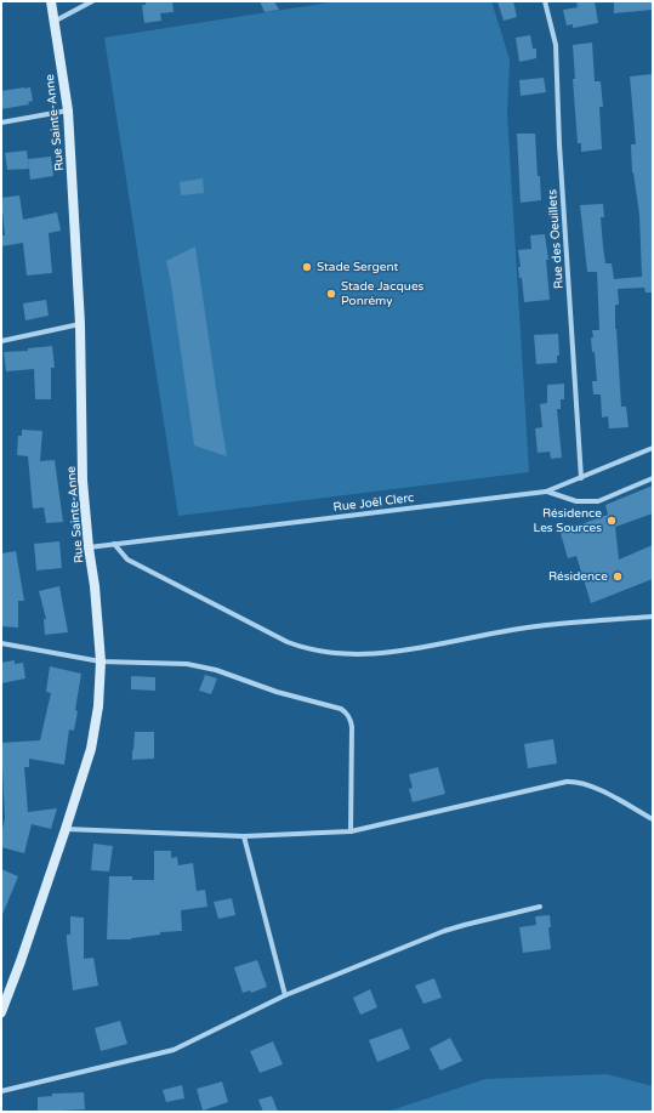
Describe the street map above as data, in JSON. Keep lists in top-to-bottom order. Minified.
{"streets":{"main road":["Rue Sainte-Anne"],"street":["Rue des Oeuillets","Rue Joël Clerc"]},"crossings":[["Rue Sainte-Anne","Rue Joël Clerc"],["Rue des Oeuillets","Rue Joël Clerc"]],"places":["Stade Sergent","Stade Jacques Ponrémy","Résidence Les Sources","Résidence"]}
